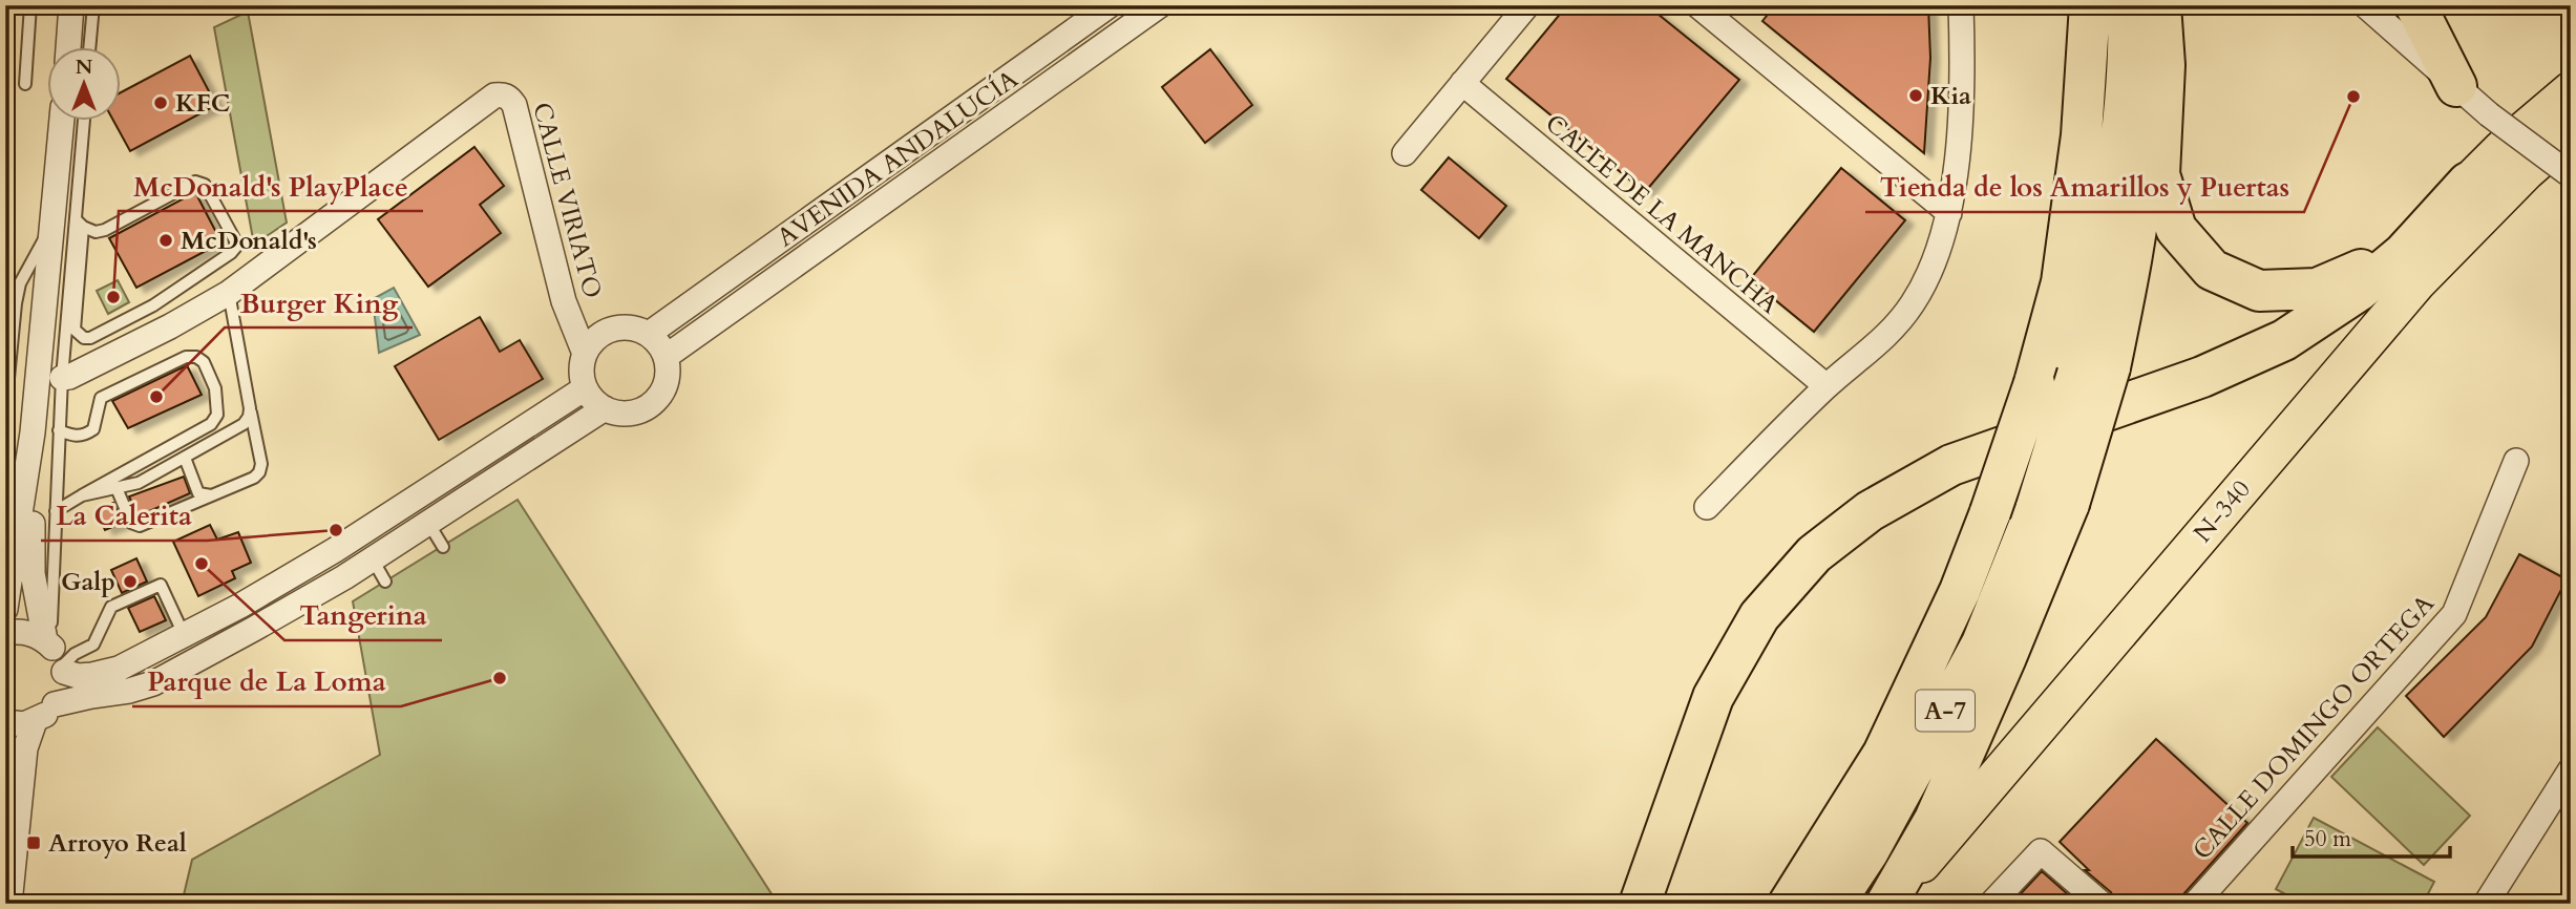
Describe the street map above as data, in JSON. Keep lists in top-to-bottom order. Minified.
{"streets":{"highway":["A-7"],"main road":["N-340"],"street":["AVENIDA ANDALUCÍA","CALLE VIRIATO","CALLE DE LA MANCHA","CALLE DOMINGO ORTEGA"]},"crossings":[["AVENIDA ANDALUCÍA","CALLE VIRIATO"]],"places":{"other":["Kia","Tienda de los Amarillos y Puertas","KFC","McDonald's","McDonald's PlayPlace","Burger King","La Calerita","Tangerina","Galp","Parque de La Loma"],"transit":["Arroyo Real"]},"scale_bar":"50 m","north":"top"}
